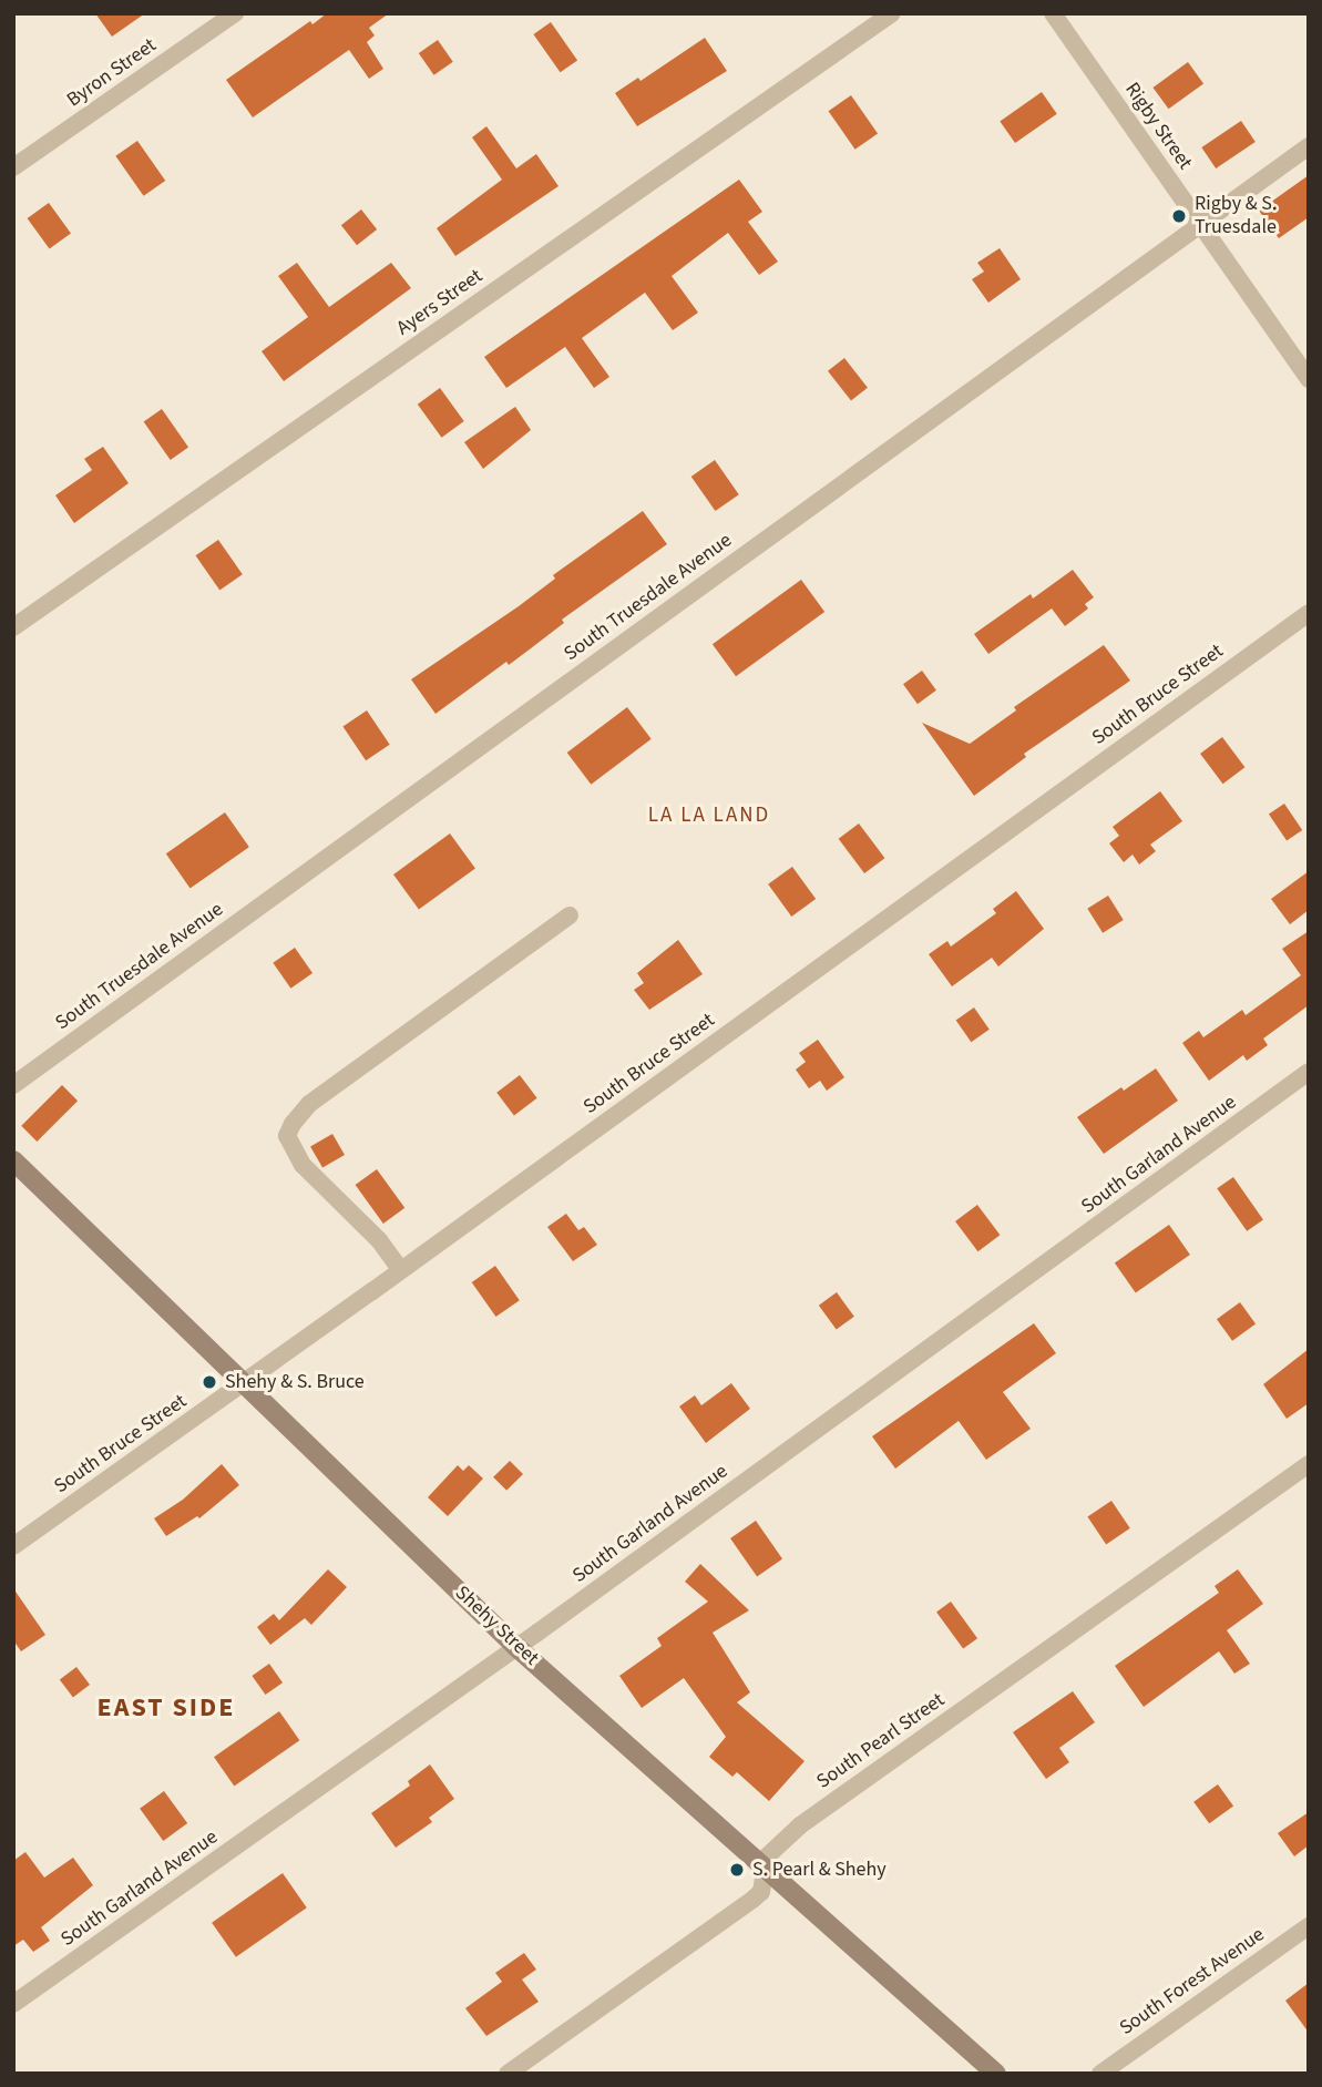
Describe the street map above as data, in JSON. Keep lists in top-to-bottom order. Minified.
{"streets":{"street":["Byron Street","Rigby Street","Ayers Street","South Truesdale Avenue","South Bruce Street","South Garland Avenue","Shehy Street","South Pearl Street","South Forest Avenue"]},"crossings":[["Rigby Street","South Truesdale Avenue"],["South Bruce Street","Shehy Street"],["South Garland Avenue","Shehy Street"],["Shehy Street","South Pearl Street"]],"districts":["LA LA LAND","EAST SIDE"],"places":["Rigby & S. Truesdale","Shehy & S. Bruce","S. Pearl & Shehy"]}
